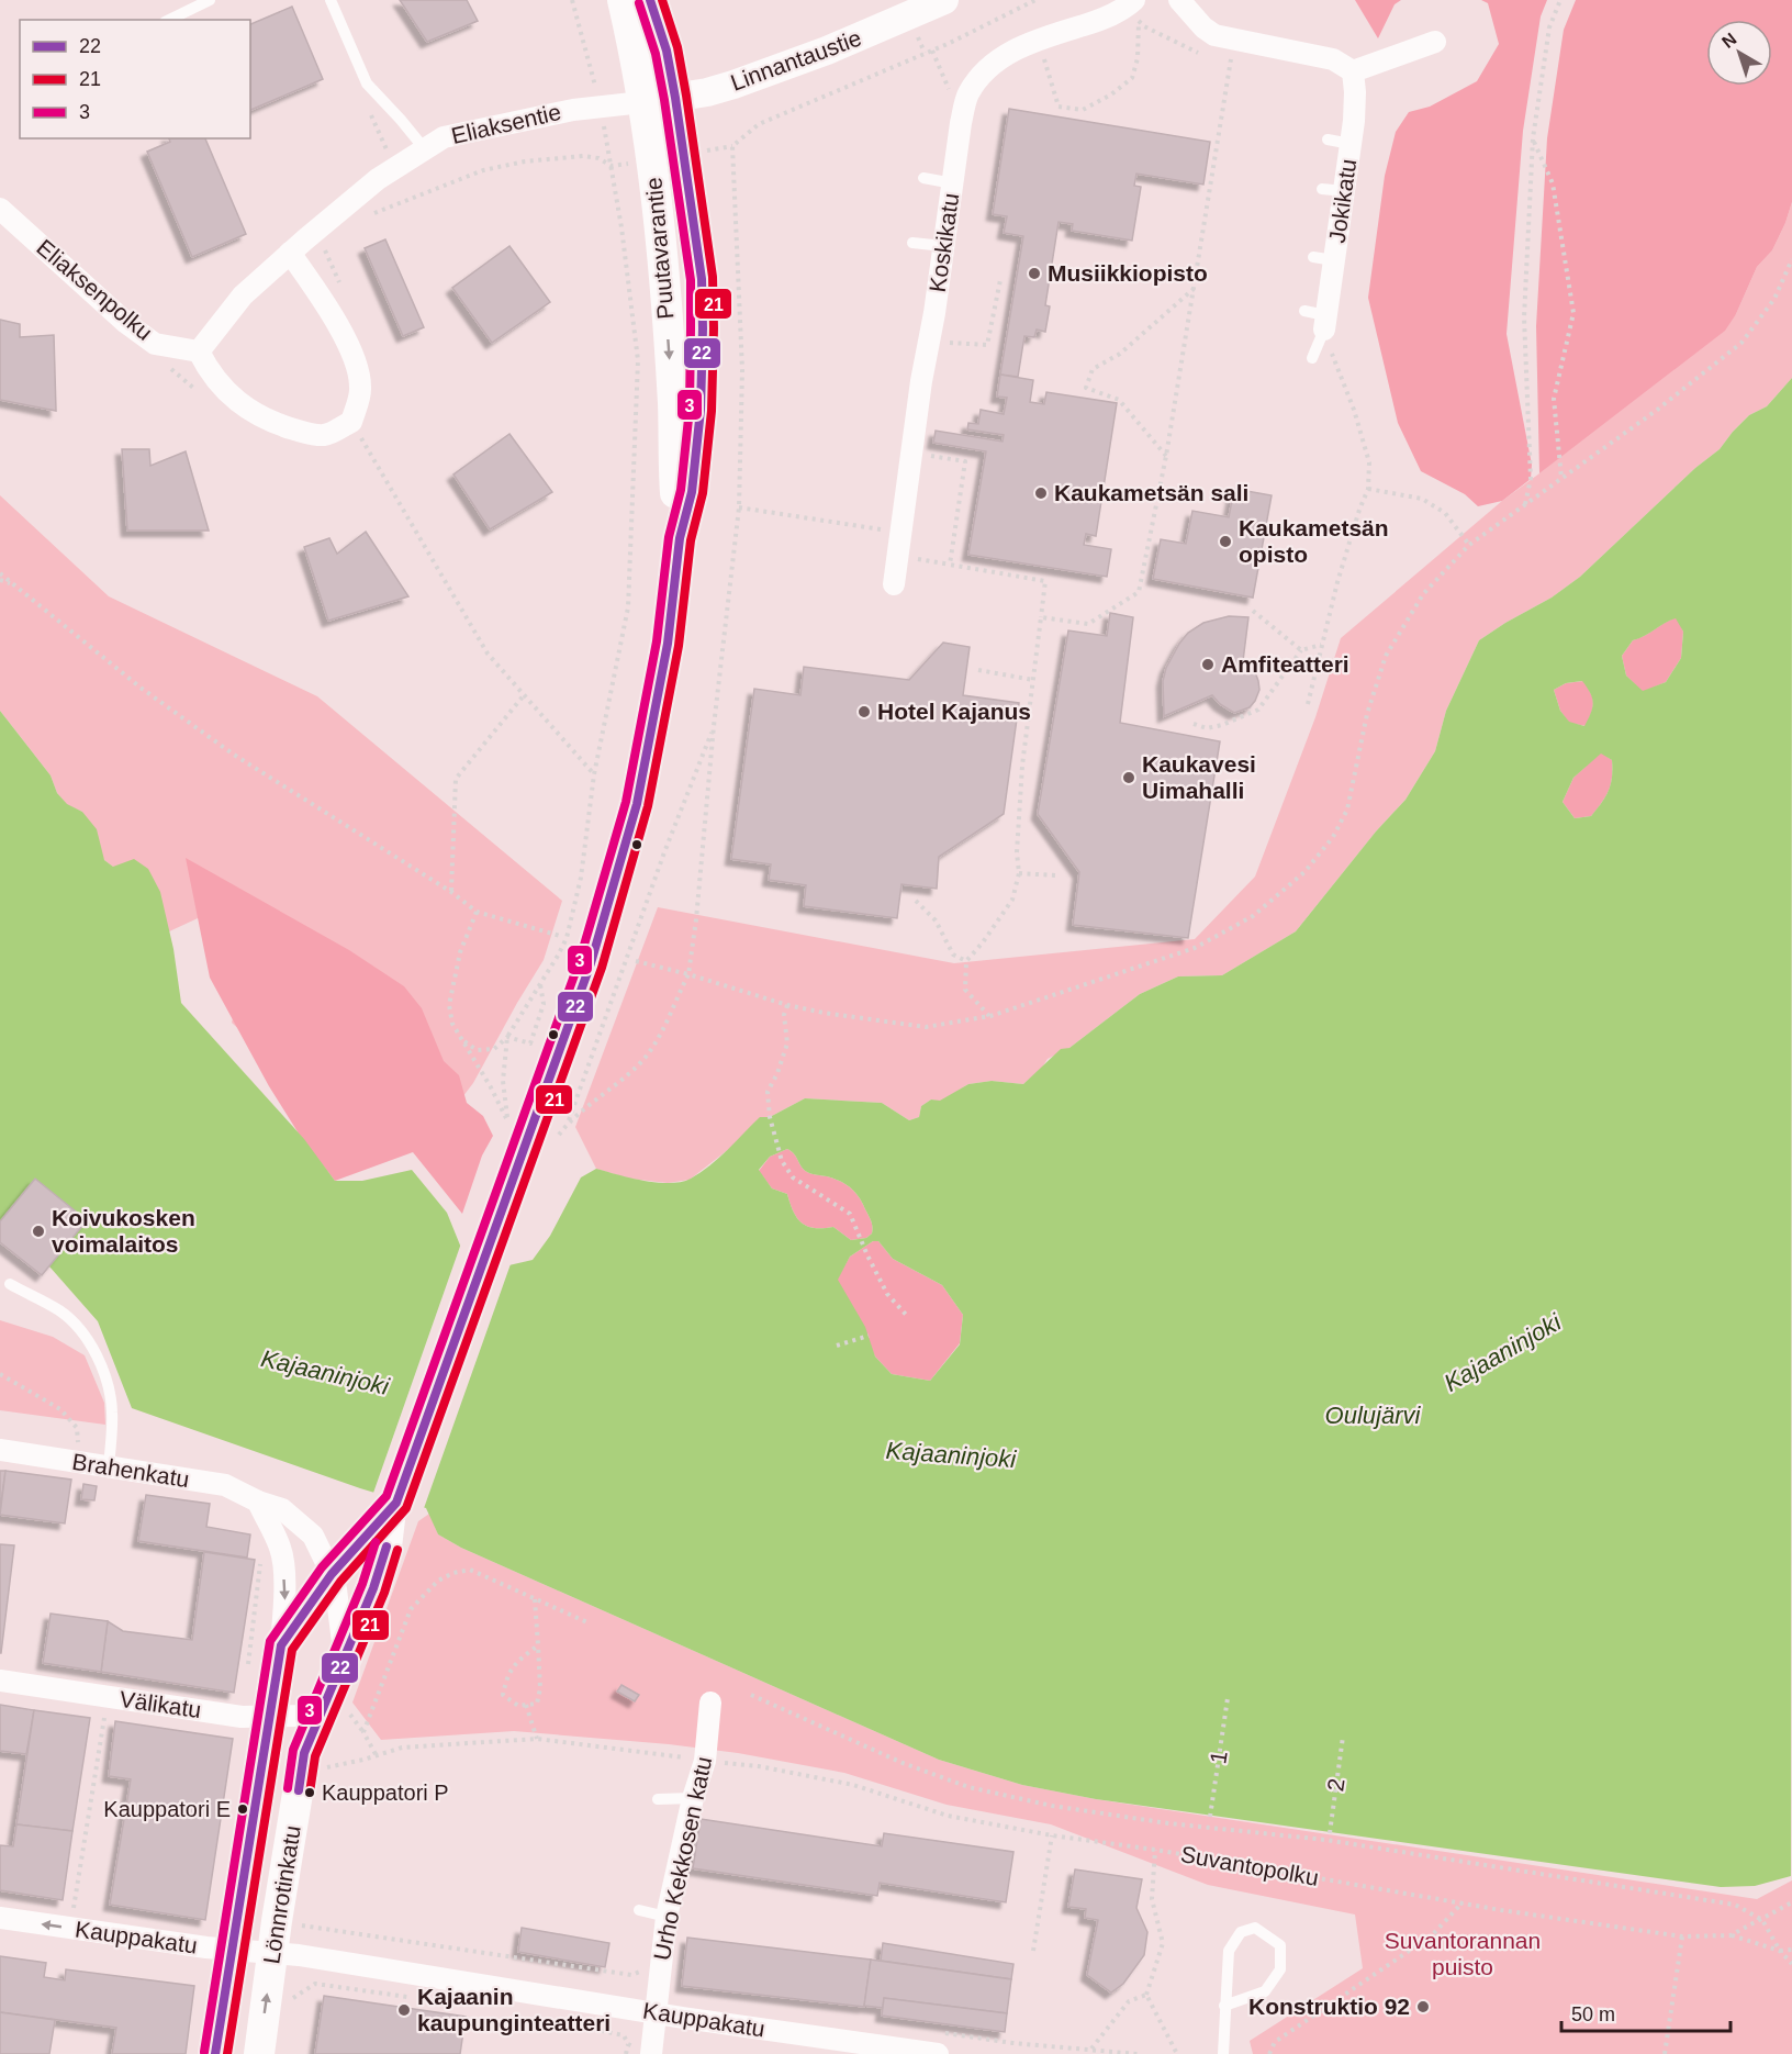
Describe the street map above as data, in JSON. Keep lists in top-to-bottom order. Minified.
{"streets":{"main road":["Puutavarantie","Lönnrotinkatu"],"street":["Linnantaustie","Eliaksentie","Jokikatu","Koskikatu","Eliaksenpolku","Brahenkatu","Välikatu","Urho Kekkosen katu","Kauppakatu"],"path":["1","2","Suvantopolku"]},"crossings":[["Linnantaustie","Eliaksentie"],["Linnantaustie","Puutavarantie"],["Eliaksentie","Puutavarantie"],["Eliaksentie","Eliaksenpolku"],["Puutavarantie","Lönnrotinkatu"],["Brahenkatu","Lönnrotinkatu"],["Välikatu","Lönnrotinkatu"],["Urho Kekkosen katu","Suvantopolku"],["Urho Kekkosen katu","Kauppakatu"],["Lönnrotinkatu","Kauppakatu"]],"water":["Kajaaninjoki","Oulujärvi"],"parks":["Suvantorannan puisto"],"places":["Musiikkiopisto","Kaukametsän sali","Kaukametsän opisto","Amfiteatteri","Hotel Kajanus","Kaukavesi Uimahalli","Koivukosken voimalaitos","Kauppatori P","Kauppatori E","Konstruktio 92","Kajaanin kaupunginteatteri"],"lines":["transit line 22","transit line 21","transit line 3"],"legend":["22","21","3"],"scale_bar":"50 m","north":"top left"}
